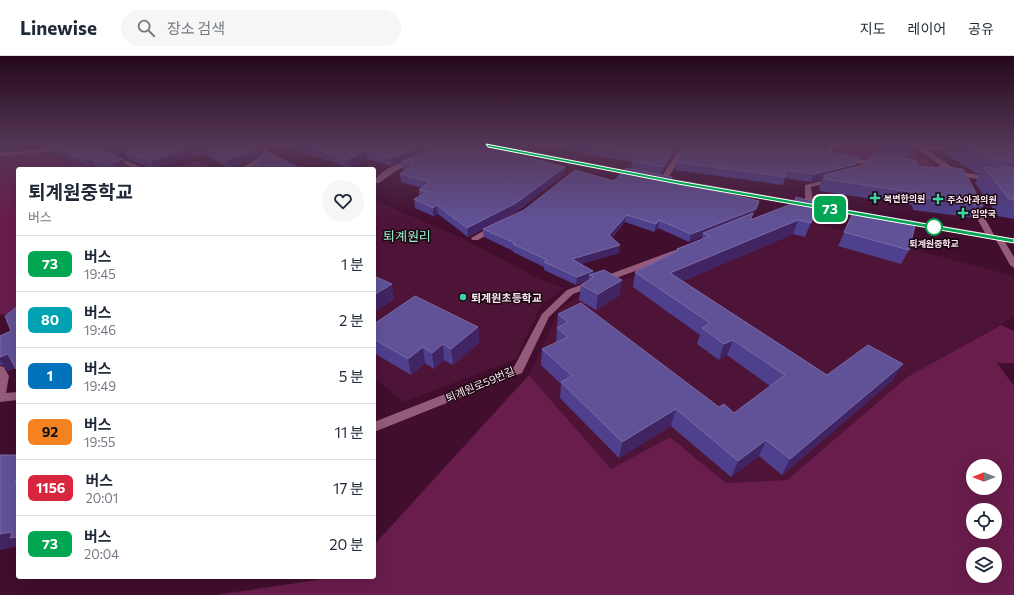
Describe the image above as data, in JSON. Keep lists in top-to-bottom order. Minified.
{"streets":{"street":["퇴계원로59번길"]},"districts":["퇴계원리"],"places":{"health":["북변한의원","주소아과의원","임약국"],"other":["퇴계원중학교","퇴계원초등학교"]},"lines":["bus line 73"],"north":"left","page":{"header":"Linewise","search":"장소 검색","nav":["지도","레이어","공유"],"on_map":"73","heading":["퇴계원중학교","버스"],"list":[{"mark":"73","name":"버스","note":"19:45","value":"1 분"},{"mark":"80","name":"버스","note":"19:46","value":"2 분"},{"mark":"1","name":"버스","note":"19:49","value":"5 분"},{"mark":"92","name":"버스","note":"19:55","value":"11 분"},{"mark":"1156","name":"버스","note":"20:01","value":"17 분"},{"mark":"73","name":"버스","note":"20:04","value":"20 분"}]}}
